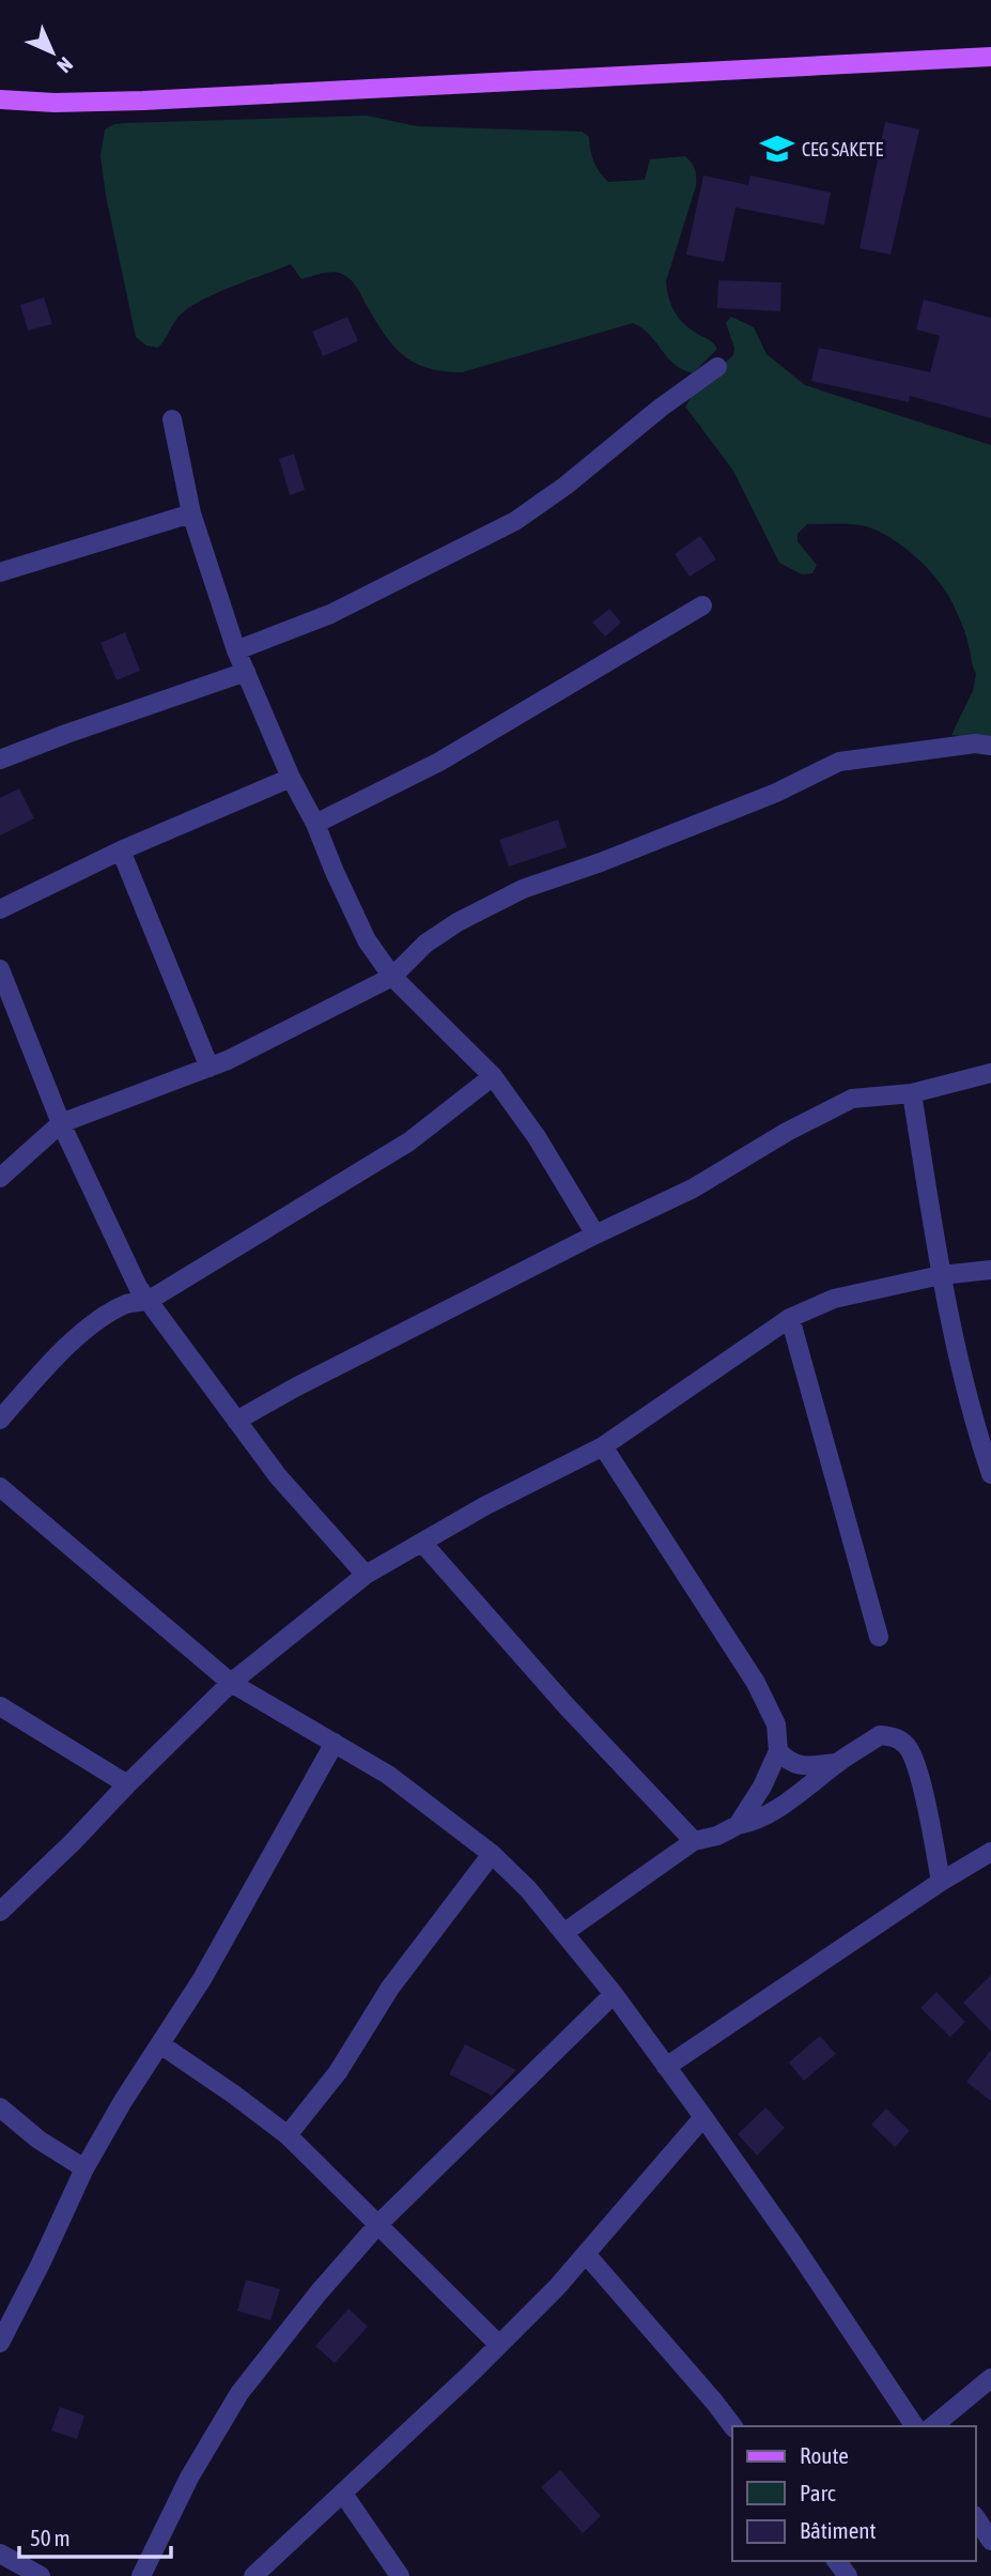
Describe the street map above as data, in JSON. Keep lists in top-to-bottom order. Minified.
{"places":{"school or university":["CEG SAKETE"]},"legend":["Route","Parc","Bâtiment"],"scale_bar":"50 m","north":"bottom right"}
